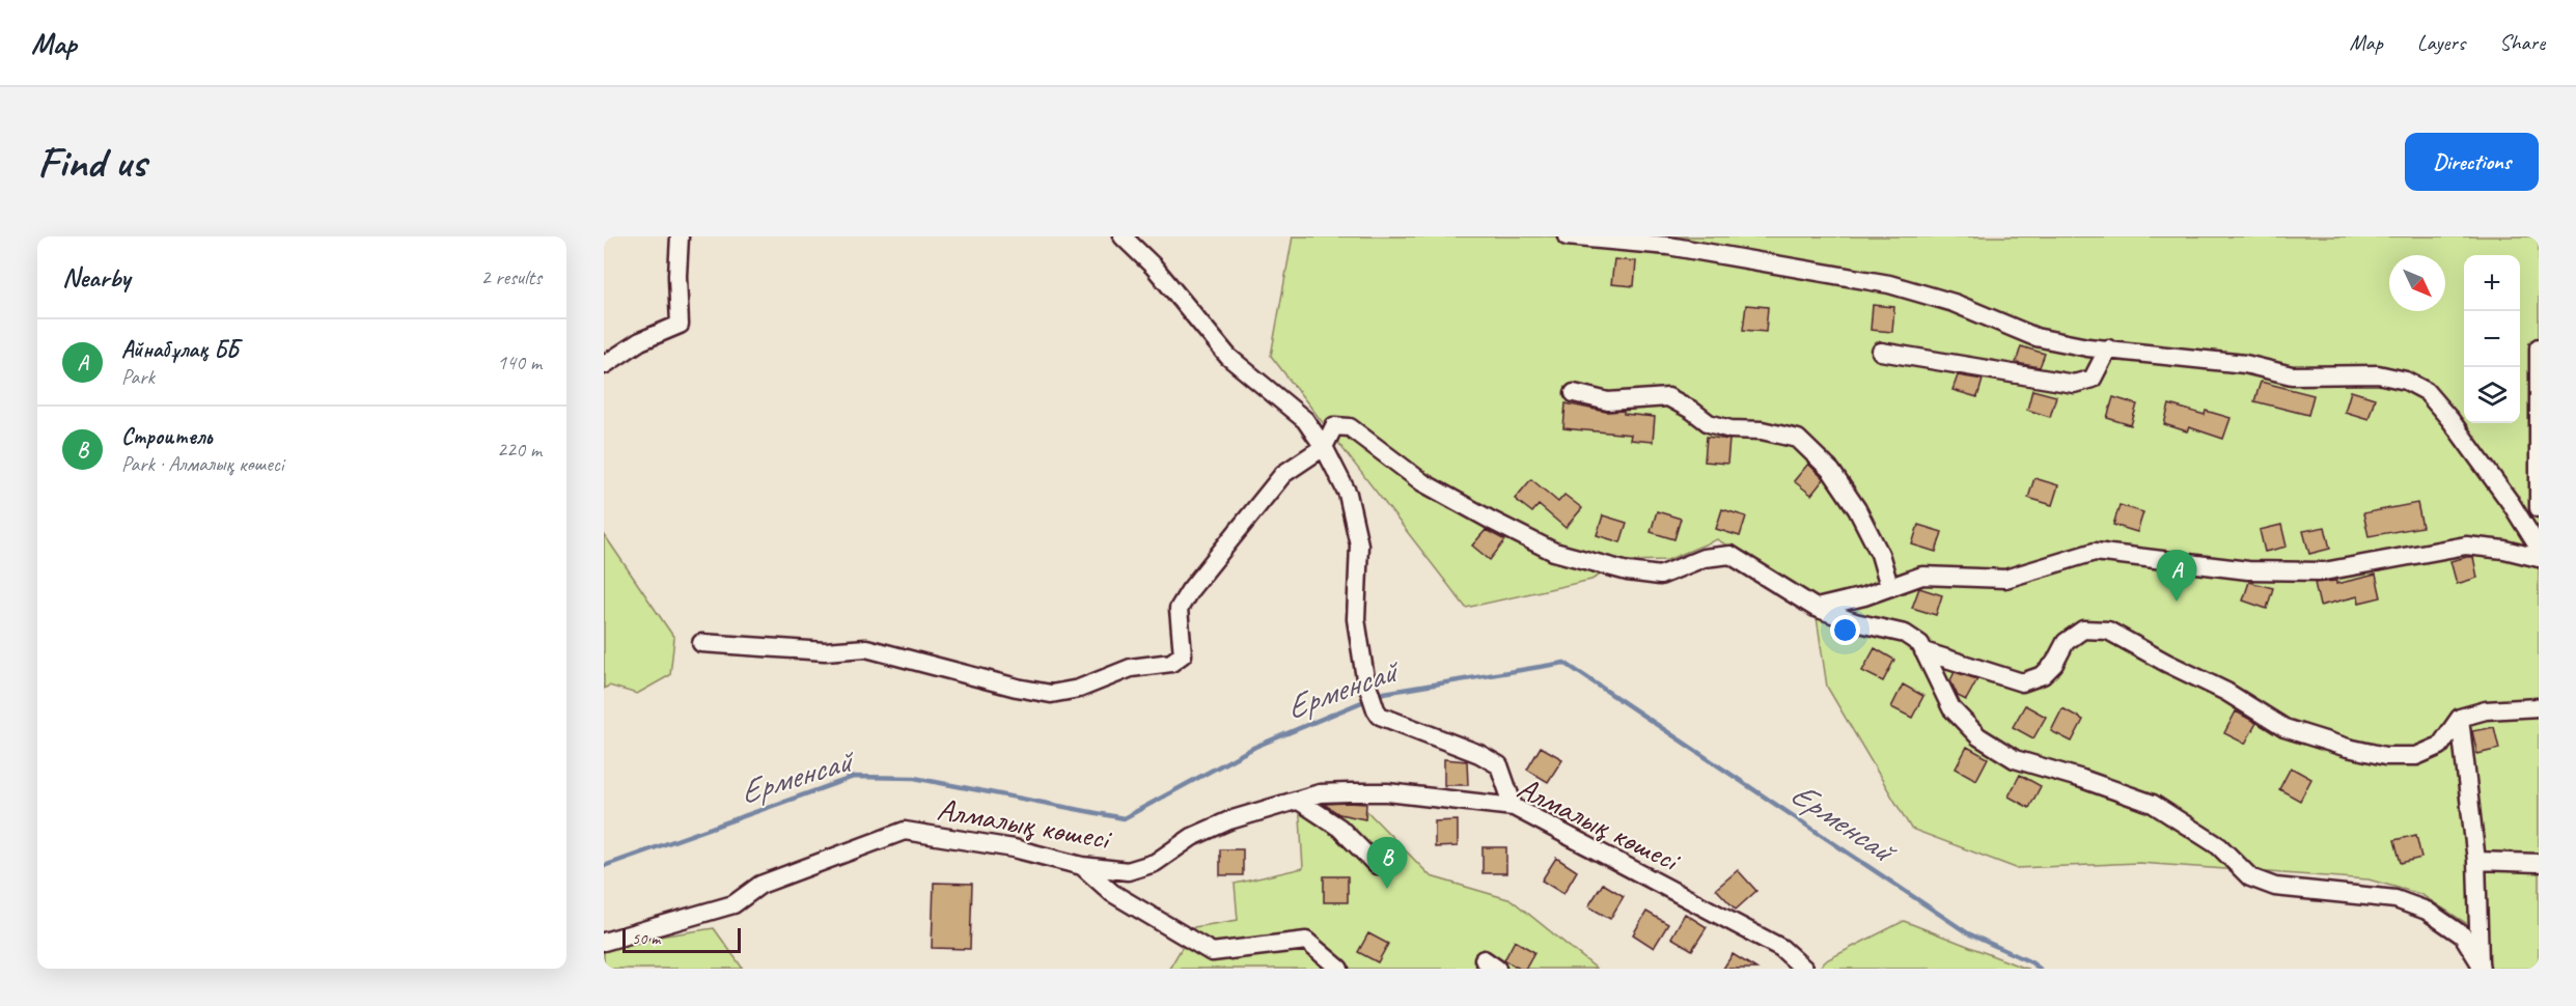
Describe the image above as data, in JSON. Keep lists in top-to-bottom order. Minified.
{"streets":{"street":["Алмалық көшесі"]},"water":["Ерменсай"],"scale_bar":"50 m","north":"bottom right","page":{"header":"Map","nav":["Map","Layers","Share"],"buttons":"Directions","title":"Find us","heading":["Nearby","2 results"],"map_buttons":["+","−"],"list":[{"mark":"A","name":"Айнабұлақ ББ","note":"Park","value":"140 m"},{"mark":"B","name":"Строитель","note":"Park · Алмалық көшесі","value":"220 m"}],"pins":["A","B"],"scale":"50 m"}}
